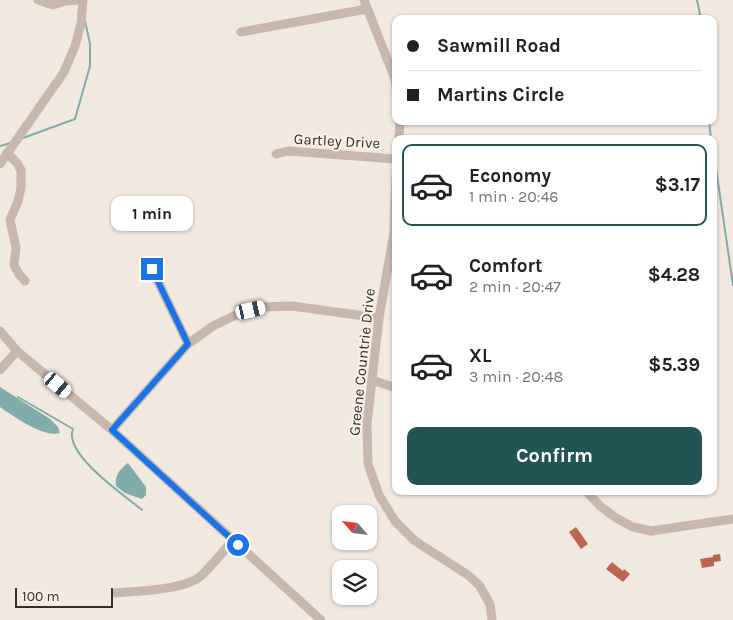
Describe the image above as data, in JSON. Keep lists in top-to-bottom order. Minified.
{"streets":{"street":["Gartley Drive","Greene Countrie Drive"]},"scale_bar":"100 m","north":"top left","page":{"banner":["Sawmill Road","Martins Circle"],"list":[{"name":"Economy","note":"1 min · 20:46","value":"$3.17"},{"name":"Comfort","note":"2 min · 20:47","value":"$4.28"},{"name":"XL","note":"3 min · 20:48","value":"$5.39"}],"bubble":"1 min","buttons":"Confirm","scale":"100 m"}}
